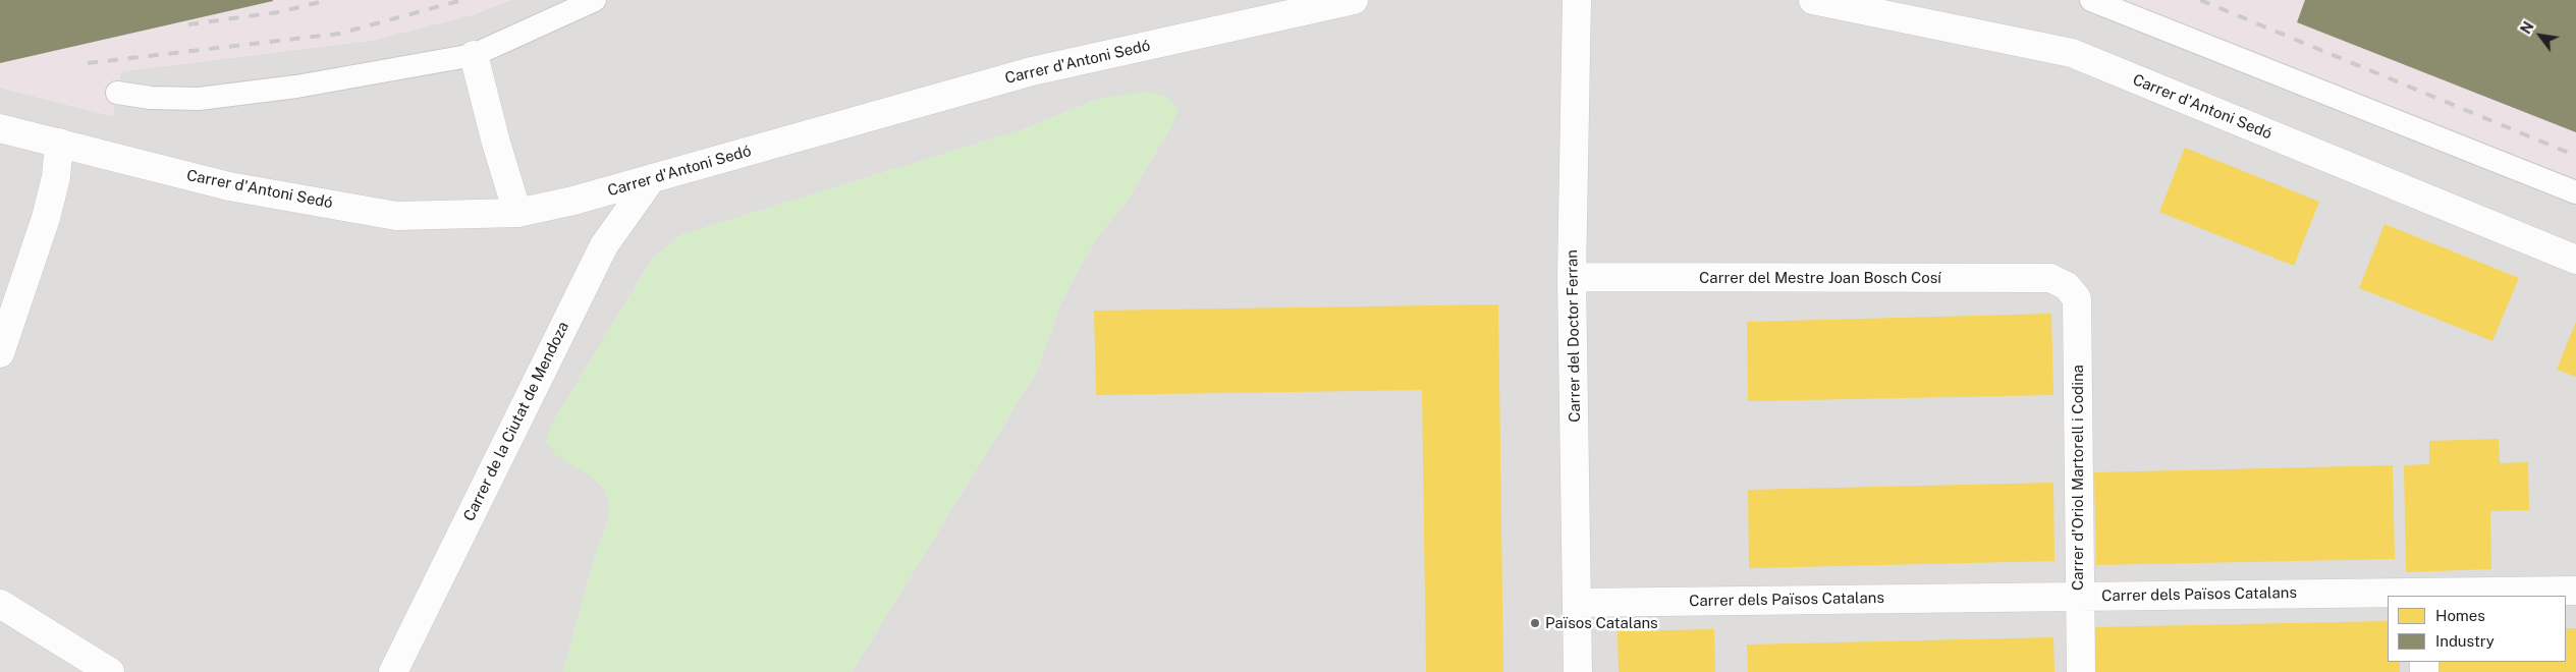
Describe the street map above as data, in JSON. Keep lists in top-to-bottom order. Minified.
{"streets":{"street":["Carrer d'Antoni Sedó","Carrer del Mestre Joan Bosch Cosí","Carrer del Doctor Ferran","Carrer de la Ciutat de Mendoza","Carrer d'Oriol Martorell i Codina","Carrer dels Països Catalans"]},"crossings":[["Carrer d'Antoni Sedó","Carrer de la Ciutat de Mendoza"],["Carrer del Mestre Joan Bosch Cosí","Carrer del Doctor Ferran"],["Carrer del Mestre Joan Bosch Cosí","Carrer d'Oriol Martorell i Codina"],["Carrer del Doctor Ferran","Carrer dels Països Catalans"],["Carrer d'Oriol Martorell i Codina","Carrer dels Països Catalans"]],"places":["Països Catalans"],"legend":["Homes","Industry"],"north":"top left"}
